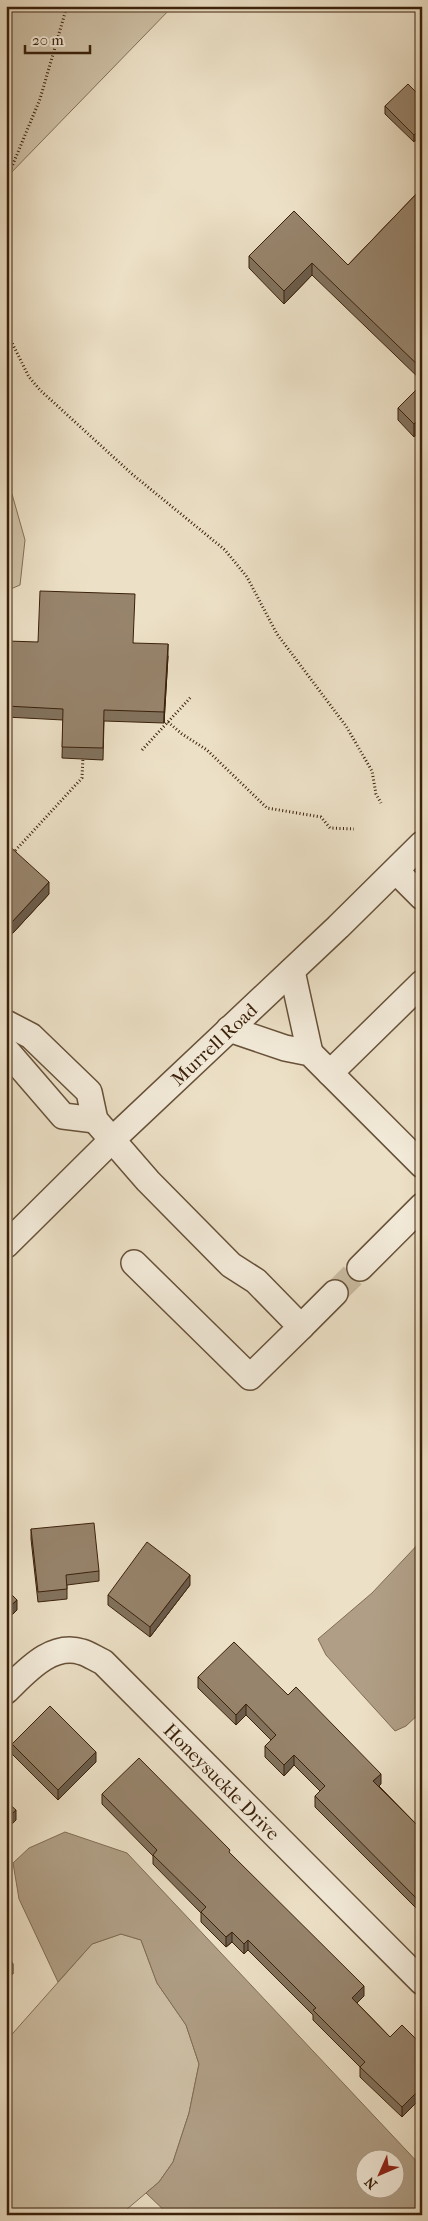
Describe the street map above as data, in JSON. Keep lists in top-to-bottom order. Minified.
{"streets":{"street":["Murrell Road","Honeysuckle Drive"]},"scale_bar":"20 m","north":"bottom left"}
